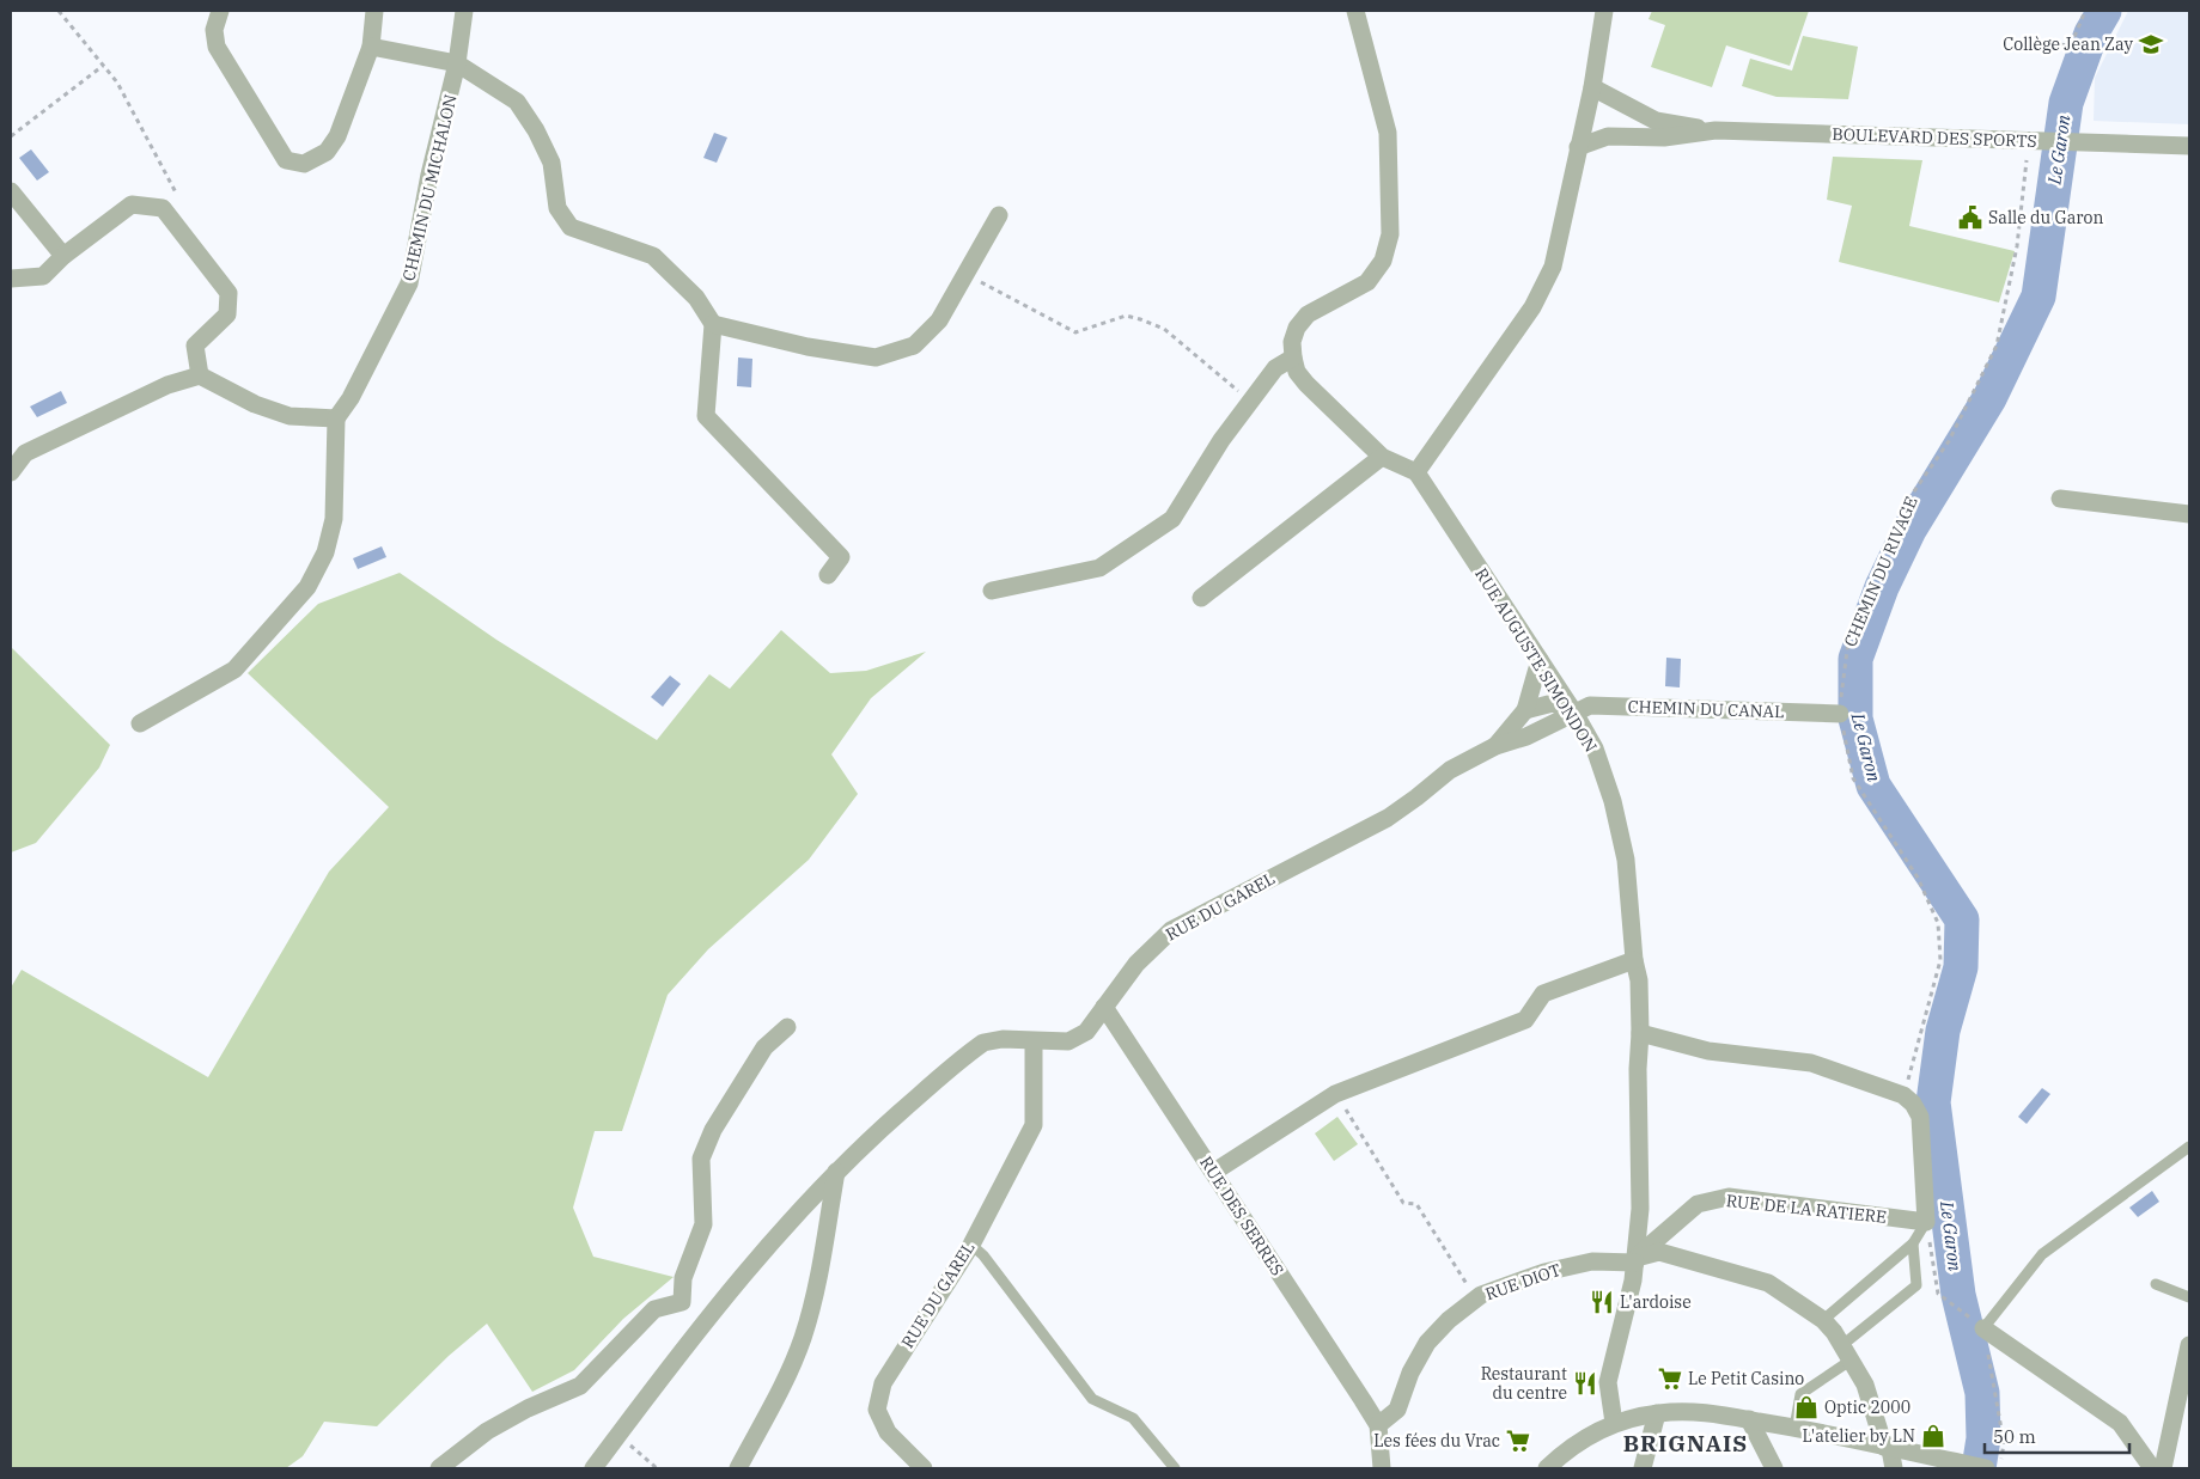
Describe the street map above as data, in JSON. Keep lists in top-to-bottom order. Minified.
{"streets":{"street":["BOULEVARD DES SPORTS","CHEMIN DU MICHALON","RUE AUGUSTE SIMONDON","CHEMIN DU CANAL","RUE DU GAREL","RUE DE LA RATIERE","RUE DES SERRES","RUE DIOT"],"path":["CHEMIN DU RIVAGE"]},"crossings":[["CHEMIN DU RIVAGE","CHEMIN DU CANAL"],["RUE AUGUSTE SIMONDON","CHEMIN DU CANAL"],["RUE AUGUSTE SIMONDON","RUE DU GAREL"],["RUE AUGUSTE SIMONDON","RUE DE LA RATIERE"],["RUE AUGUSTE SIMONDON","RUE DIOT"],["CHEMIN DU CANAL","RUE DU GAREL"],["RUE DU GAREL","RUE DES SERRES"],["RUE DE LA RATIERE","RUE DIOT"],["RUE DES SERRES","RUE DIOT"]],"districts":["BRIGNAIS"],"water":["Le Garon"],"places":{"school or university":["Collège Jean Zay"],"public building":["Salle du Garon"],"restaurant":["L'ardoise","Restaurant du centre"],"supermarket":["Le Petit Casino","Les fées du Vrac"],"shop":["Optic 2000","L'atelier by LN"]},"scale_bar":"50 m"}
